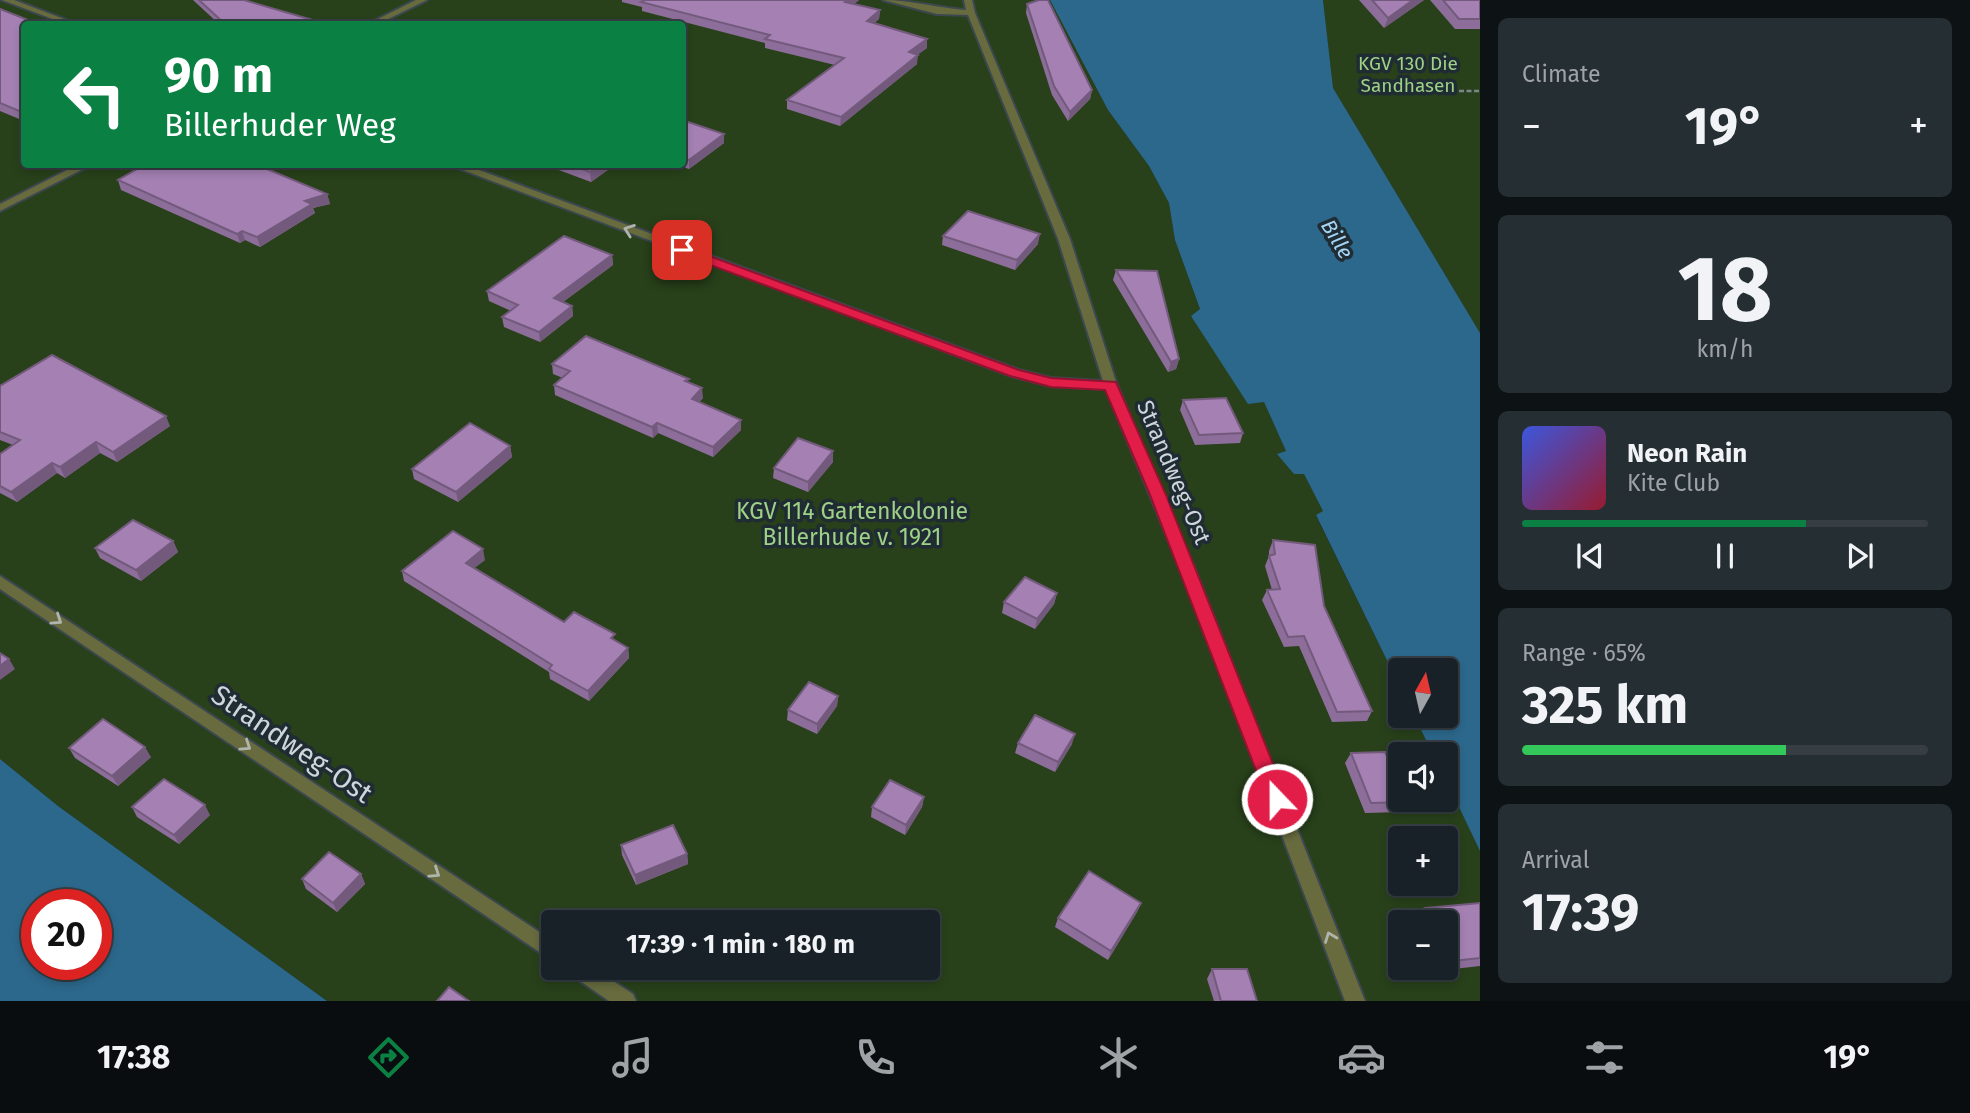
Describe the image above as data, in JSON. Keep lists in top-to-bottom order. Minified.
{"streets":{"lane":["Strandweg-Ost"]},"water":["Bille"],"parks":["KGV 130 Die Sandhasen","KGV 114 Gartenkolonie Billerhude v. 1921"],"north":"top","page":{"tile":["Climate",["18","km/h"],["Range · 65%","325 km"],["Arrival","17:39"]],"turn":["90 m","Billerhuder Weg"],"heat":["−","19°","+"],"song":["Neon Rain","Kite Club"],"map_buttons":["+","−"],"limit":"20","trip":"17:39 · 1 min · 180 m","tabs":["17:38","19°"]}}
